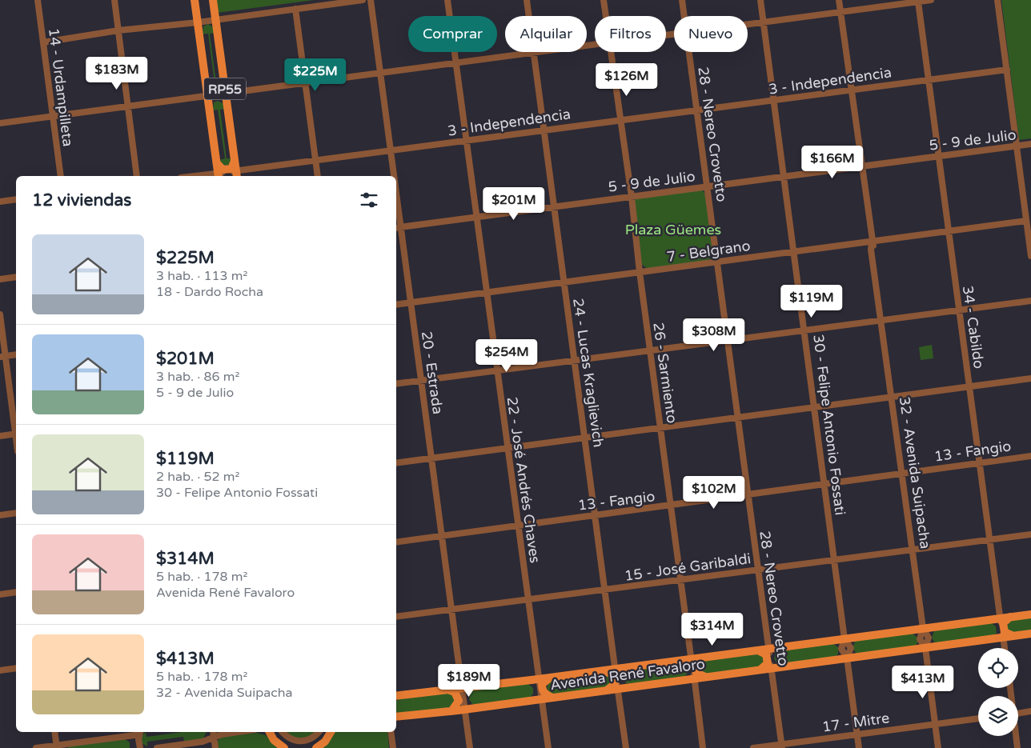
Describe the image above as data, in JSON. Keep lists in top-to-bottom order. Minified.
{"streets":{"main road":["RP55","Avenida René Favaloro"],"street":["3 - Independencia","14 - Urdampilleta","28 - Nereo Crovetto","5 - 9 de Julio","7 - Belgrano","34 - Cabildo","20 - Estrada","24 - Lucas Kraglievich","26 - Sarmiento","30 - Felipe Antonio Fossati","13 - Fangio","32 - Avenida Suipacha","22 - José Andrés Chaves","15 - José Garibaldi","17 - Mitre"]},"crossings":[["3 - Independencia","RP55"],["3 - Independencia","28 - Nereo Crovetto"],["3 - Independencia","34 - Cabildo"],["3 - Independencia","20 - Estrada"],["3 - Independencia","24 - Lucas Kraglievich"],["3 - Independencia","26 - Sarmiento"],["3 - Independencia","30 - Felipe Antonio Fossati"],["3 - Independencia","32 - Avenida Suipacha"],["3 - Independencia","22 - José Andrés Chaves"],["28 - Nereo Crovetto","5 - 9 de Julio"],["28 - Nereo Crovetto","7 - Belgrano"],["28 - Nereo Crovetto","13 - Fangio"],["28 - Nereo Crovetto","15 - José Garibaldi"],["28 - Nereo Crovetto","Avenida René Favaloro"],["28 - Nereo Crovetto","17 - Mitre"],["5 - 9 de Julio","34 - Cabildo"],["5 - 9 de Julio","20 - Estrada"],["5 - 9 de Julio","24 - Lucas Kraglievich"],["5 - 9 de Julio","26 - Sarmiento"],["5 - 9 de Julio","30 - Felipe Antonio Fossati"],["5 - 9 de Julio","32 - Avenida Suipacha"],["5 - 9 de Julio","22 - José Andrés Chaves"],["7 - Belgrano","34 - Cabildo"],["7 - Belgrano","20 - Estrada"],["7 - Belgrano","24 - Lucas Kraglievich"],["7 - Belgrano","26 - Sarmiento"],["7 - Belgrano","30 - Felipe Antonio Fossati"],["7 - Belgrano","32 - Avenida Suipacha"],["7 - Belgrano","22 - José Andrés Chaves"],["34 - Cabildo","13 - Fangio"],["34 - Cabildo","15 - José Garibaldi"],["34 - Cabildo","Avenida René Favaloro"],["20 - Estrada","13 - Fangio"],["20 - Estrada","15 - José Garibaldi"],["20 - Estrada","Avenida René Favaloro"],["24 - Lucas Kraglievich","13 - Fangio"],["24 - Lucas Kraglievich","15 - José Garibaldi"],["24 - Lucas Kraglievich","Avenida René Favaloro"],["26 - Sarmiento","13 - Fangio"],["26 - Sarmiento","15 - José Garibaldi"],["26 - Sarmiento","Avenida René Favaloro"],["30 - Felipe Antonio Fossati","13 - Fangio"],["30 - Felipe Antonio Fossati","15 - José Garibaldi"],["30 - Felipe Antonio Fossati","Avenida René Favaloro"],["13 - Fangio","32 - Avenida Suipacha"],["13 - Fangio","22 - José Andrés Chaves"],["32 - Avenida Suipacha","15 - José Garibaldi"],["32 - Avenida Suipacha","Avenida René Favaloro"],["32 - Avenida Suipacha","17 - Mitre"],["22 - José Andrés Chaves","15 - José Garibaldi"],["22 - José Andrés Chaves","Avenida René Favaloro"]],"parks":["Plaza Güemes"],"page":{"chip":["Comprar","Alquilar","Filtros","Nuevo"],"price":["$183M","$225M","$126M","$166M","$201M","$119M","$308M","$254M","$102M","$314M","$189M","$413M"],"heading":"12 viviendas","list":[{"name":"$225M","note":"3 hab. · 113 m² · 18 - Dardo Rocha"},{"name":"$201M","note":"3 hab. · 86 m² · 5 - 9 de Julio"},{"name":"$119M","note":"2 hab. · 52 m² · 30 - Felipe Antonio Fossati"},{"name":"$314M","note":"5 hab. · 178 m² · Avenida René Favaloro"},{"name":"$413M","note":"5 hab. · 178 m² · 32 - Avenida Suipacha"}]}}
